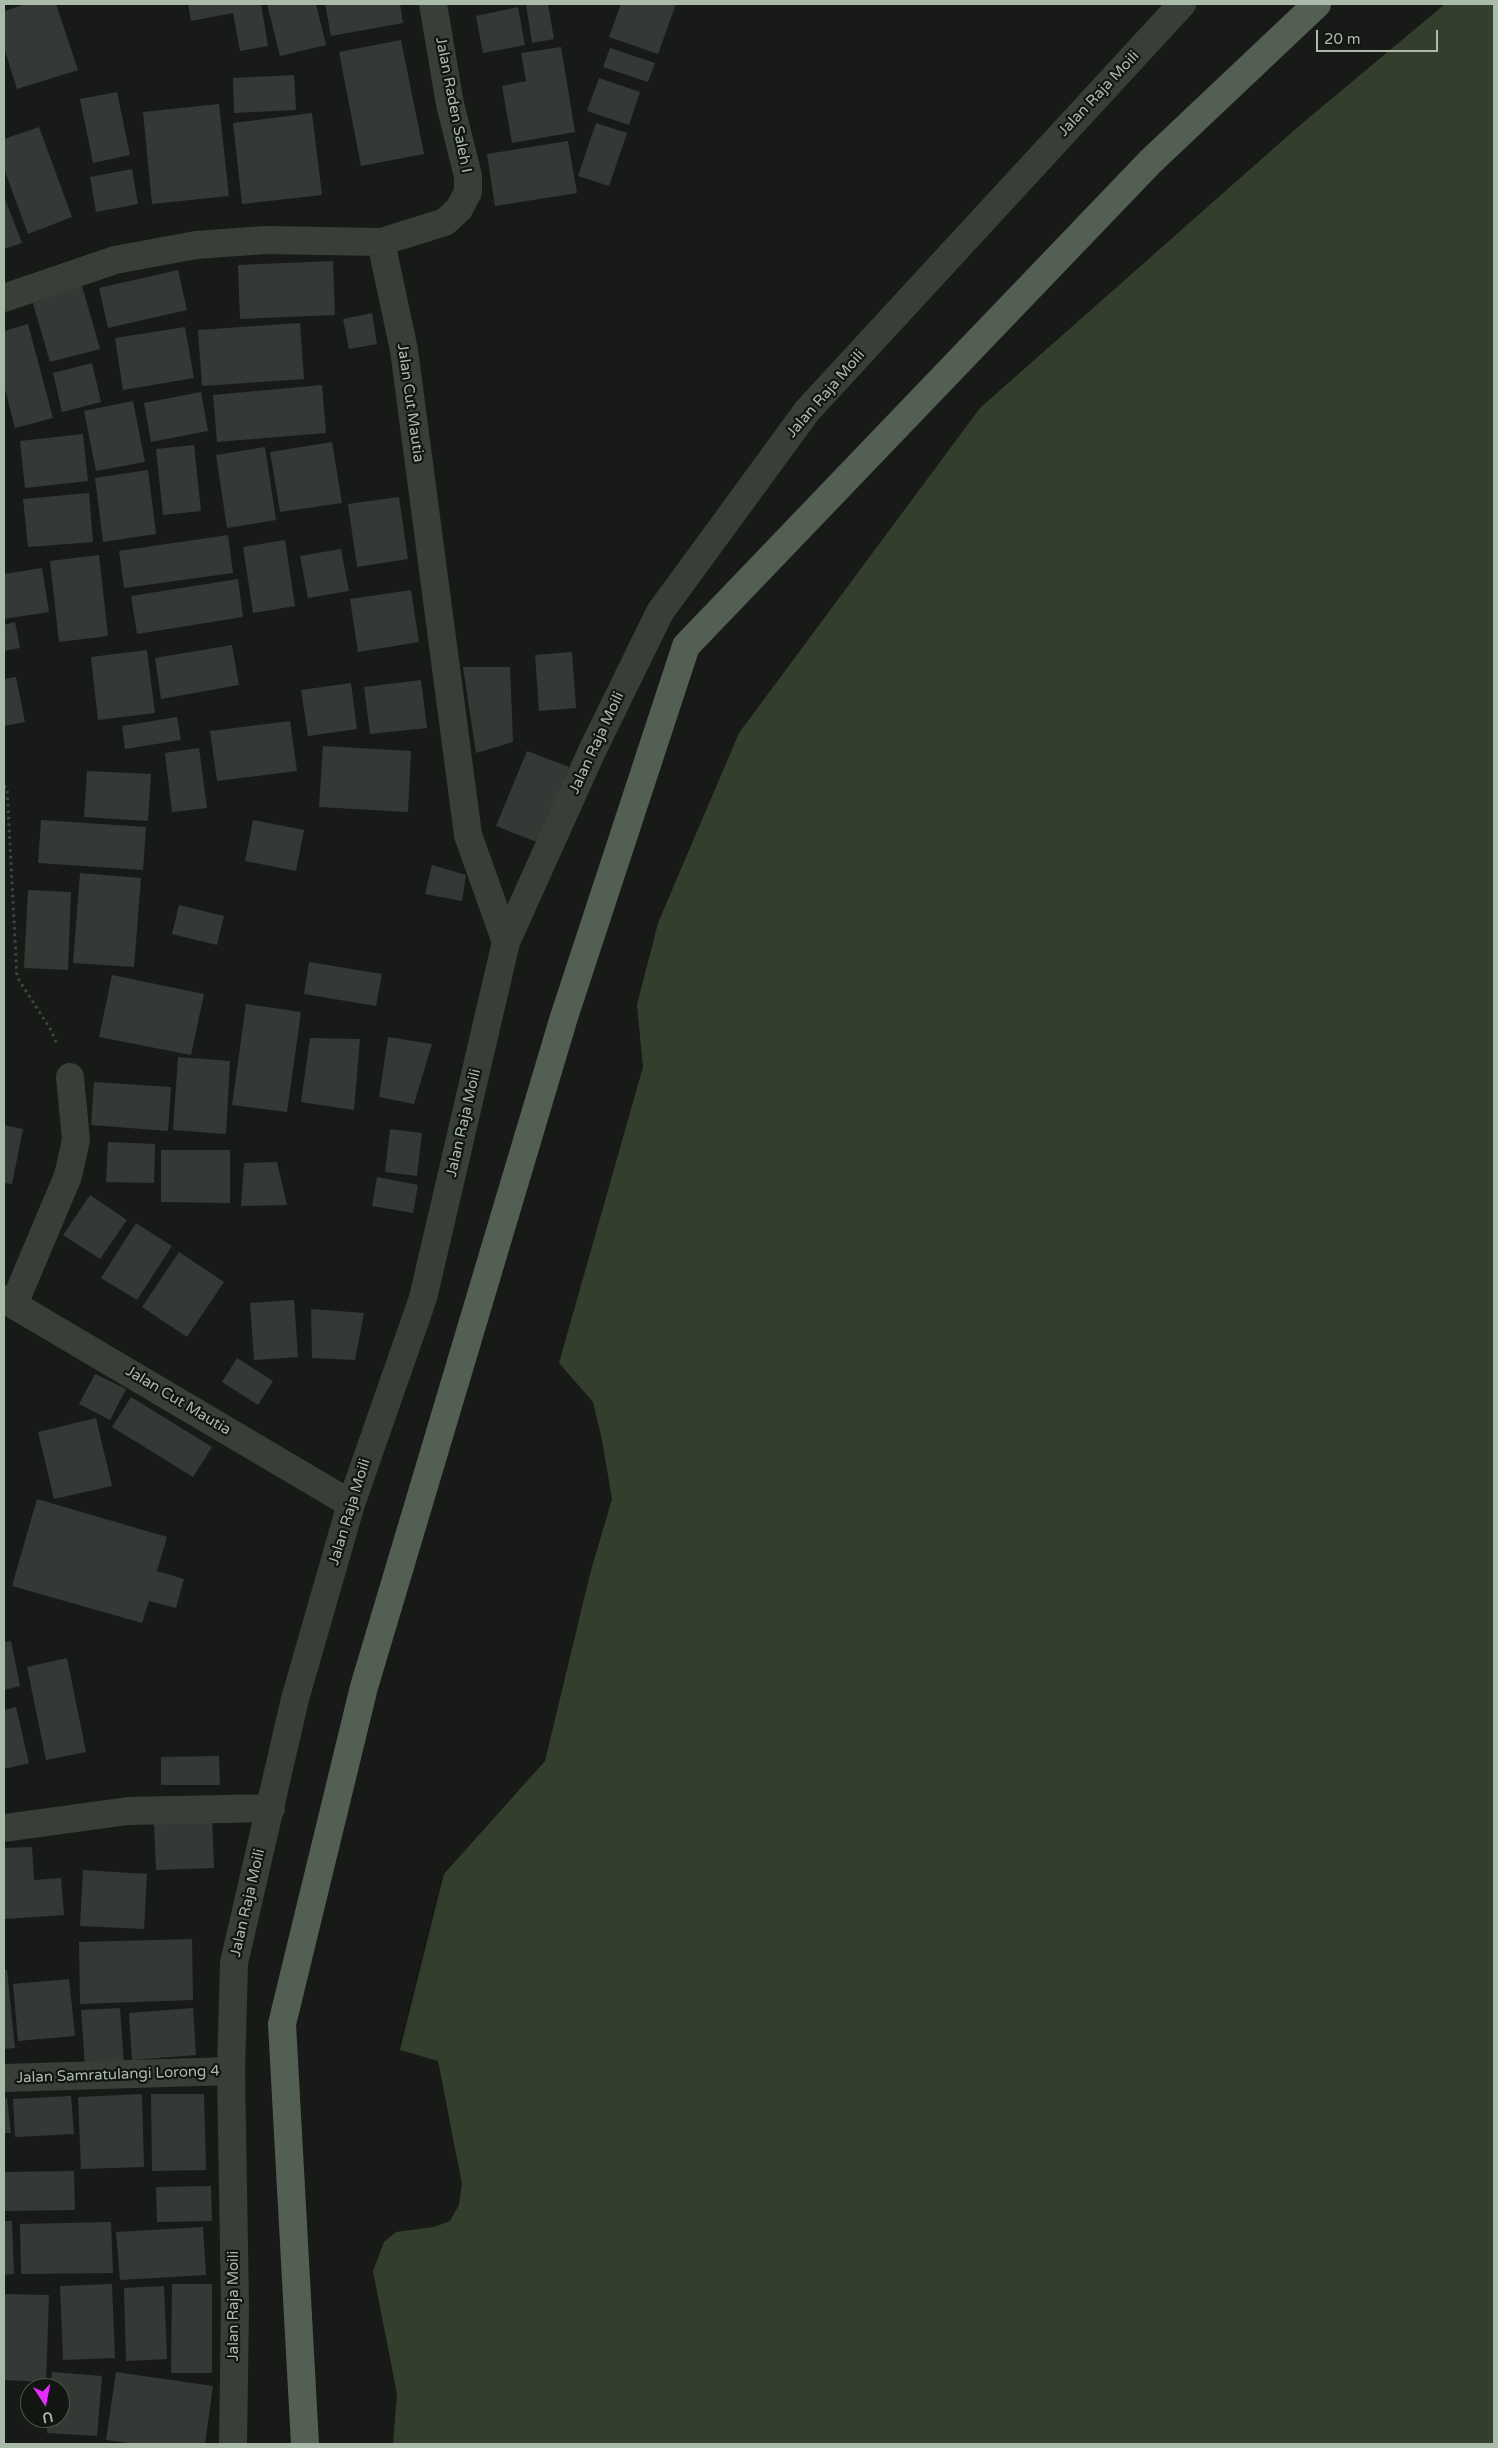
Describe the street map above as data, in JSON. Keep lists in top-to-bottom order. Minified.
{"streets":{"street":["Jalan Raja Moili","Jalan Raden Saleh I","Jalan Cut Mautia","Jalan Samratulangi Lorong 4"]},"crossings":[["Jalan Raja Moili","Jalan Cut Mautia"],["Jalan Raja Moili","Jalan Samratulangi Lorong 4"],["Jalan Raden Saleh I","Jalan Cut Mautia"]],"scale_bar":"20 m","north":"bottom"}
